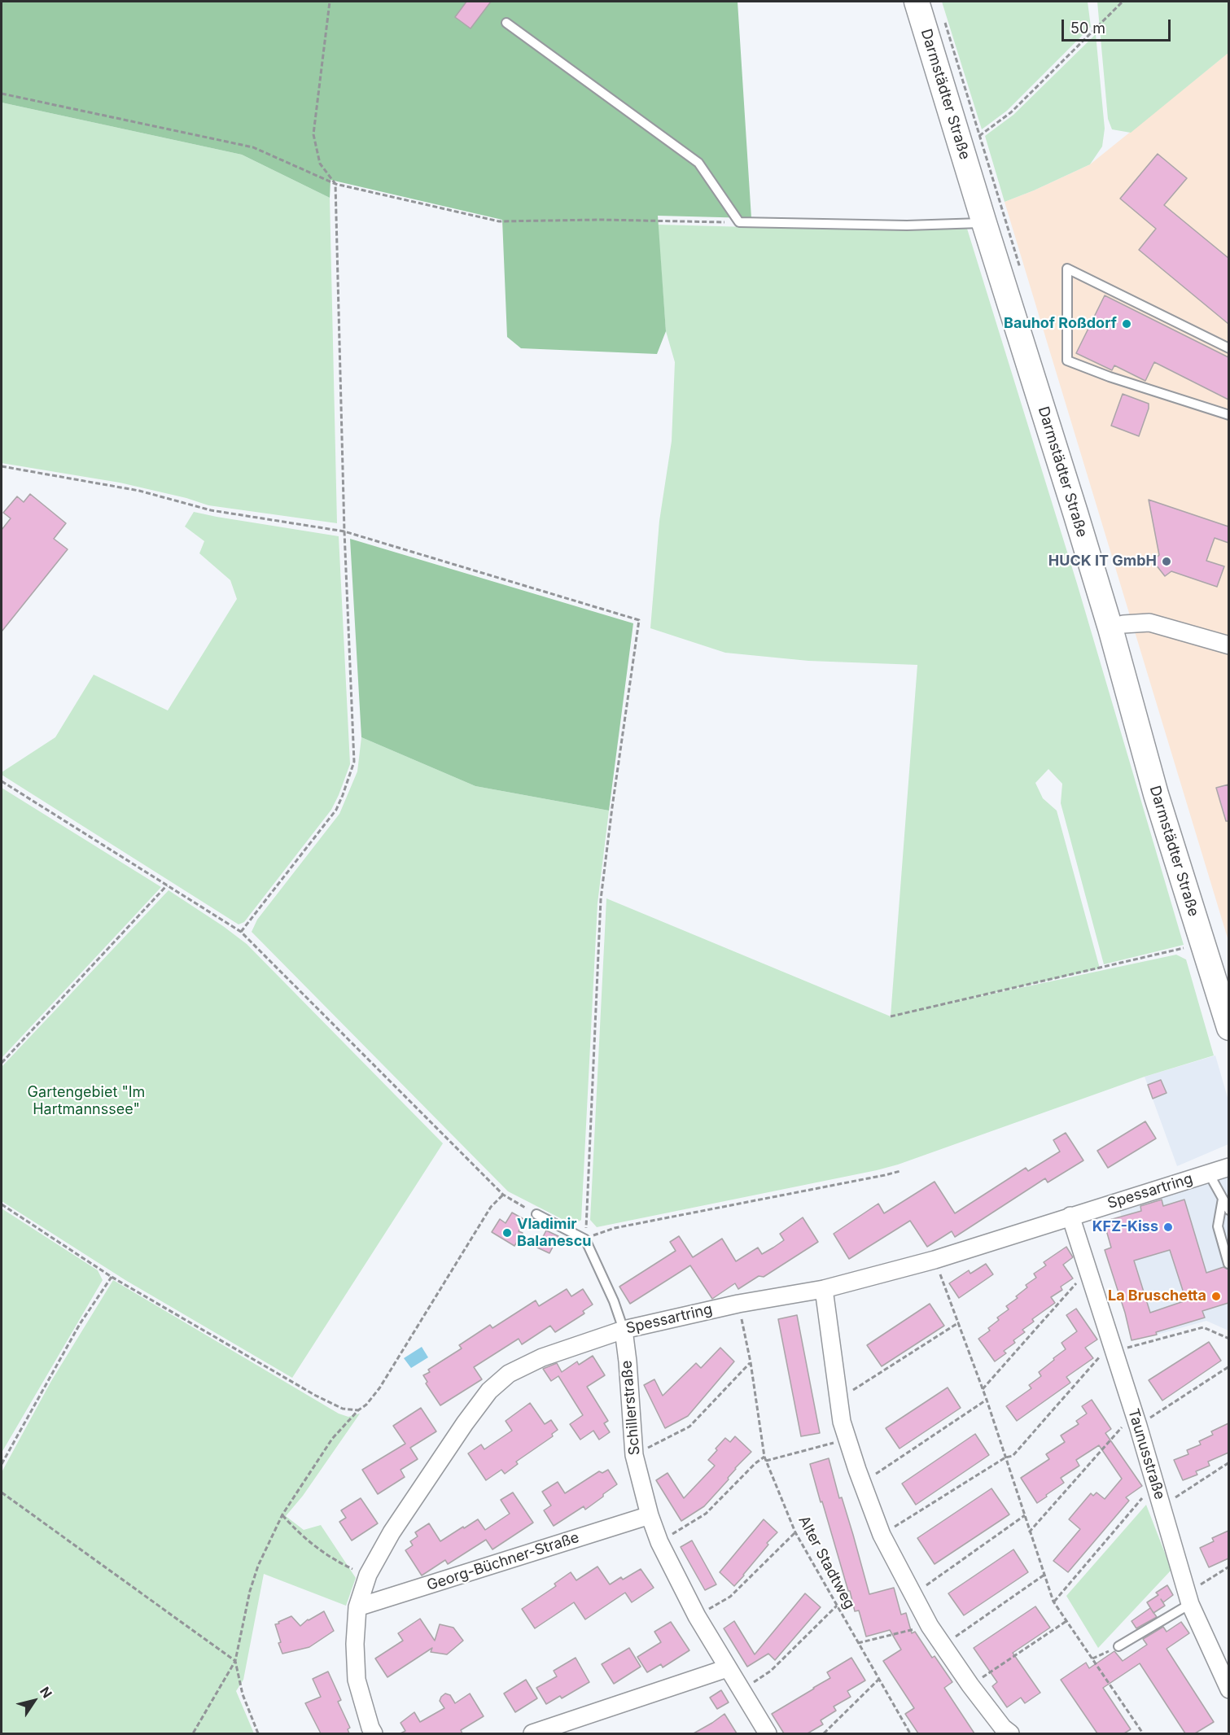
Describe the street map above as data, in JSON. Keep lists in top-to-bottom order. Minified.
{"streets":{"main road":["Darmstädter Straße"],"street":["Spessartring","Schillerstraße","Taunusstraße","Georg-Büchner-Straße"],"path":["Alter Stadtweg"]},"crossings":[["Spessartring","Schillerstraße"],["Spessartring","Taunusstraße"],["Spessartring","Georg-Büchner-Straße"],["Spessartring","Alter Stadtweg"],["Schillerstraße","Georg-Büchner-Straße"]],"parks":["Gartengebiet \"Im Hartmannssee\""],"places":["Bauhof Roßdorf","HUCK IT GmbH","KFZ-Kiss","Vladimir Balanescu","La Bruschetta"],"scale_bar":"50 m","north":"top right"}
